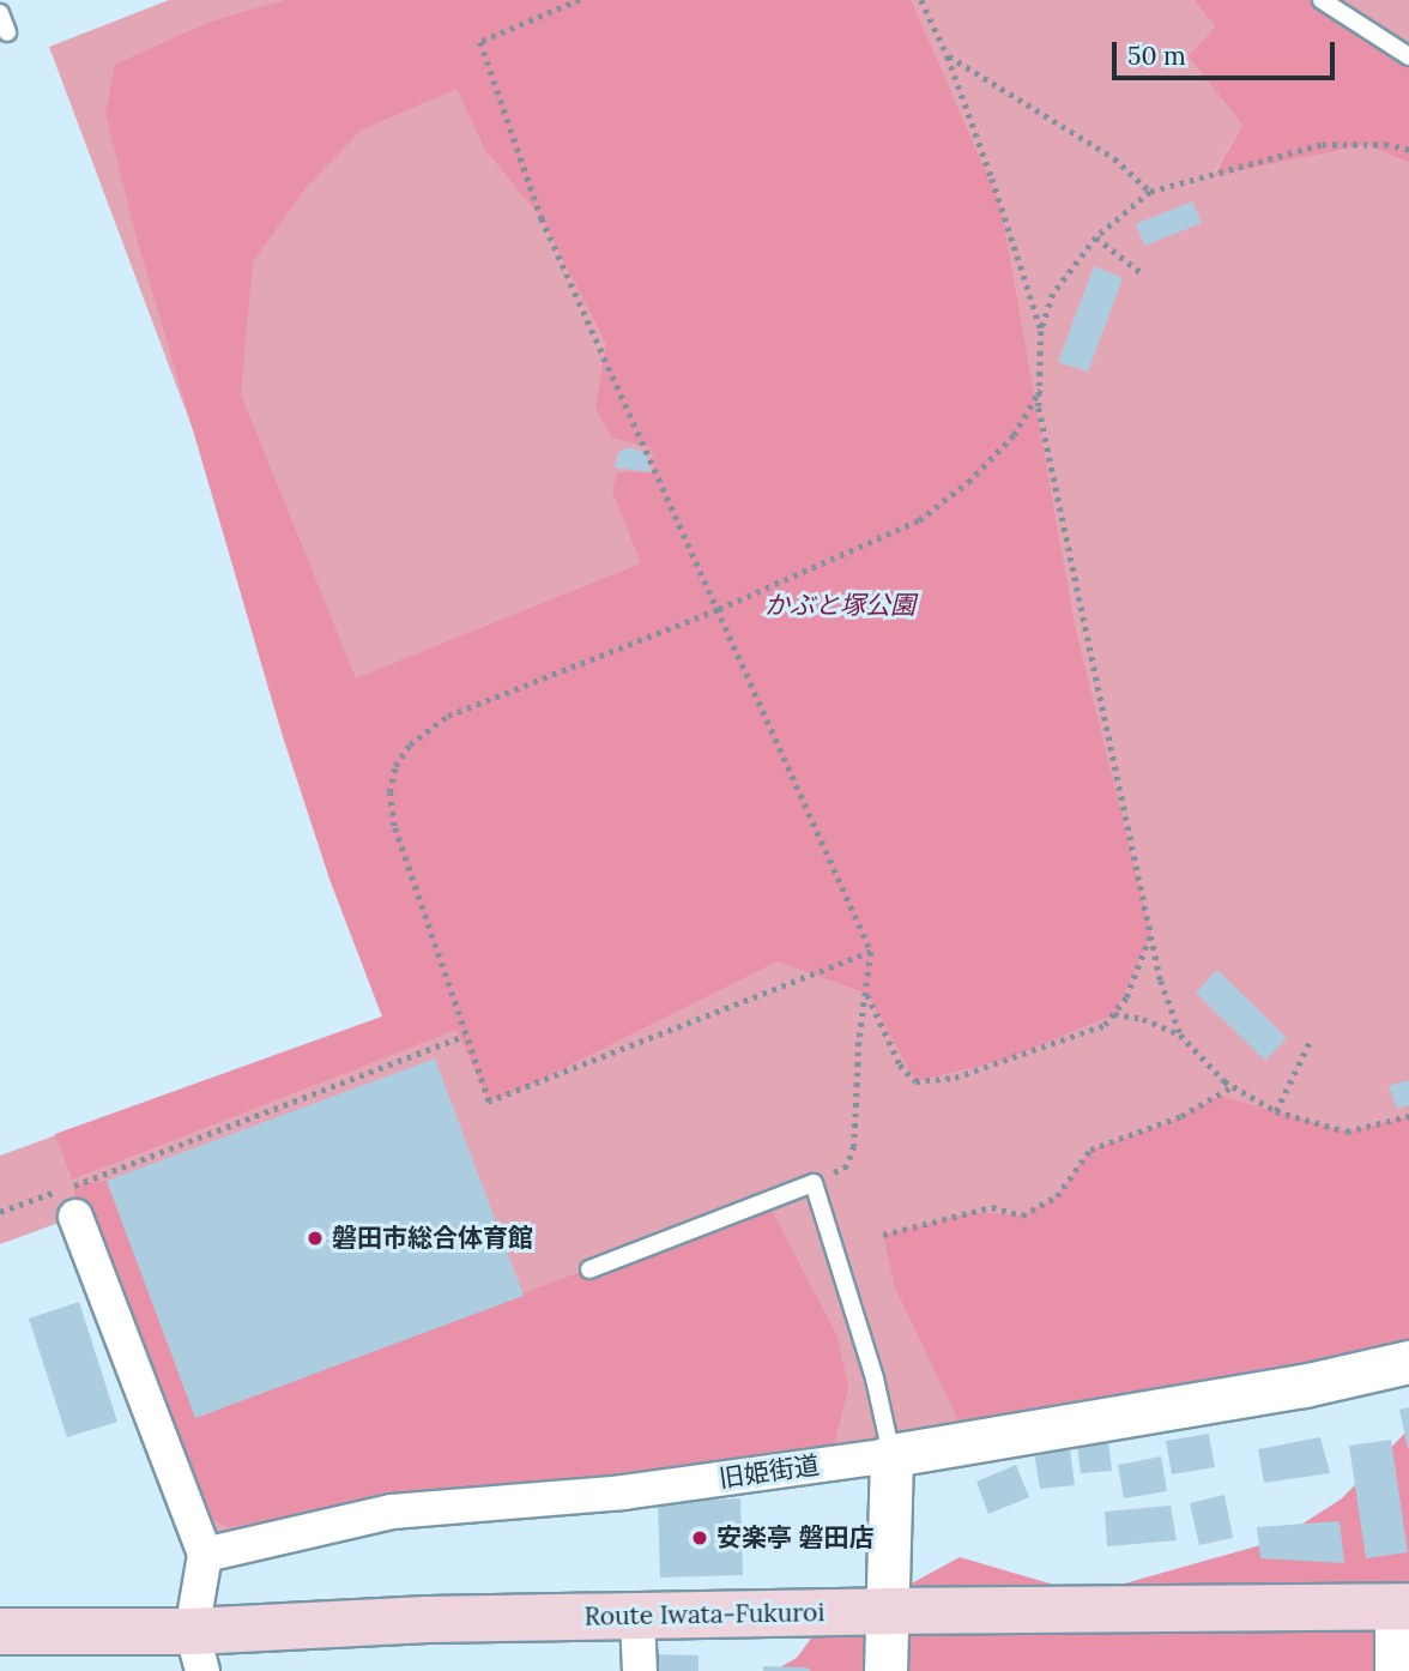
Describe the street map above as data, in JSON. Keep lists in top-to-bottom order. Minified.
{"streets":{"main road":["Route Iwata-Fukuroi"],"street":["旧姫街道"]},"parks":["かぶと塚公園"],"places":["磐田市総合体育館","安楽亭 磐田店"],"scale_bar":"50 m"}
